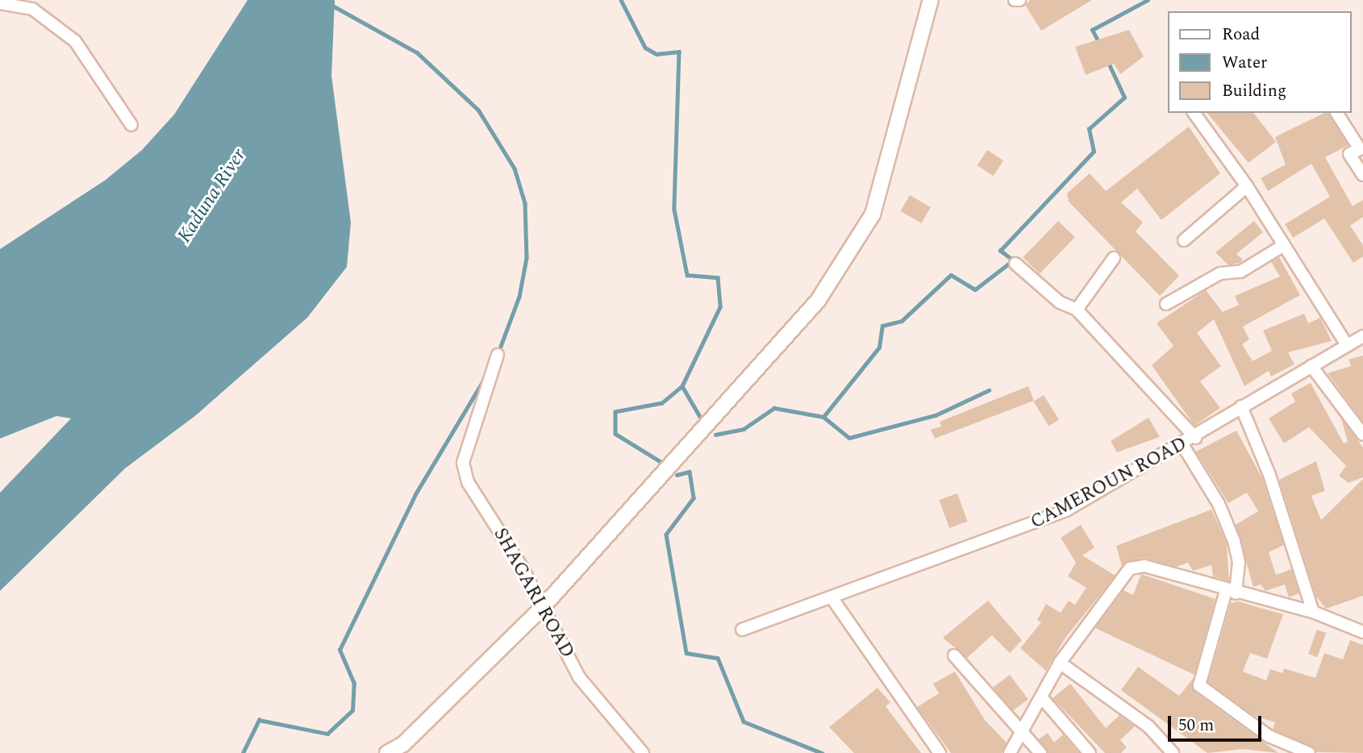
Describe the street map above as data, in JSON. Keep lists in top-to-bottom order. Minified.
{"streets":{"street":["CAMEROUN ROAD","SHAGARI ROAD"]},"water":["Kaduna River"],"legend":["Road","Water","Building"],"scale_bar":"50 m"}
